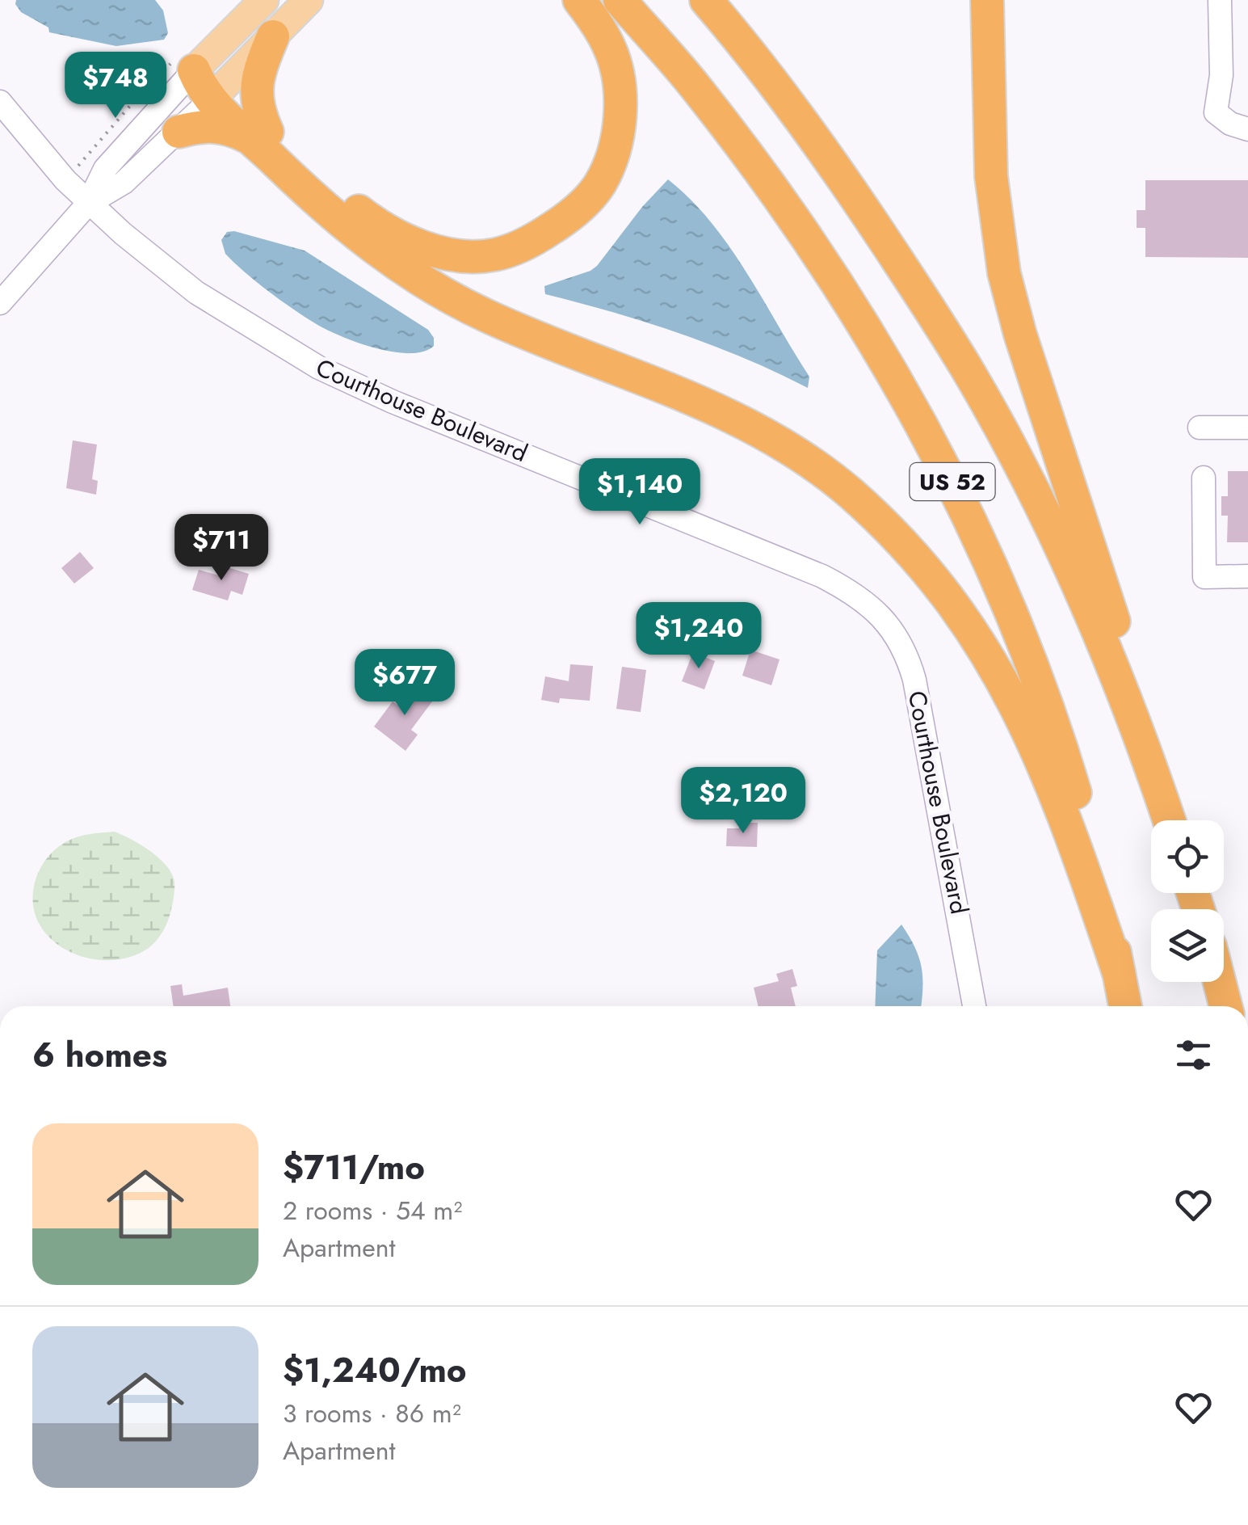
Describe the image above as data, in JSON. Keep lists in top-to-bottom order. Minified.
{"streets":{"highway":["US 52"],"street":["Courthouse Boulevard"]},"page":{"price":["$748","$1,140","$711","$1,240","$677","$2,120"],"heading":"6 homes","list":[{"name":"$711/mo","note":"2 rooms · 54 m² · Apartment"},{"name":"$1,240/mo","note":"3 rooms · 86 m² · Apartment"}]}}
